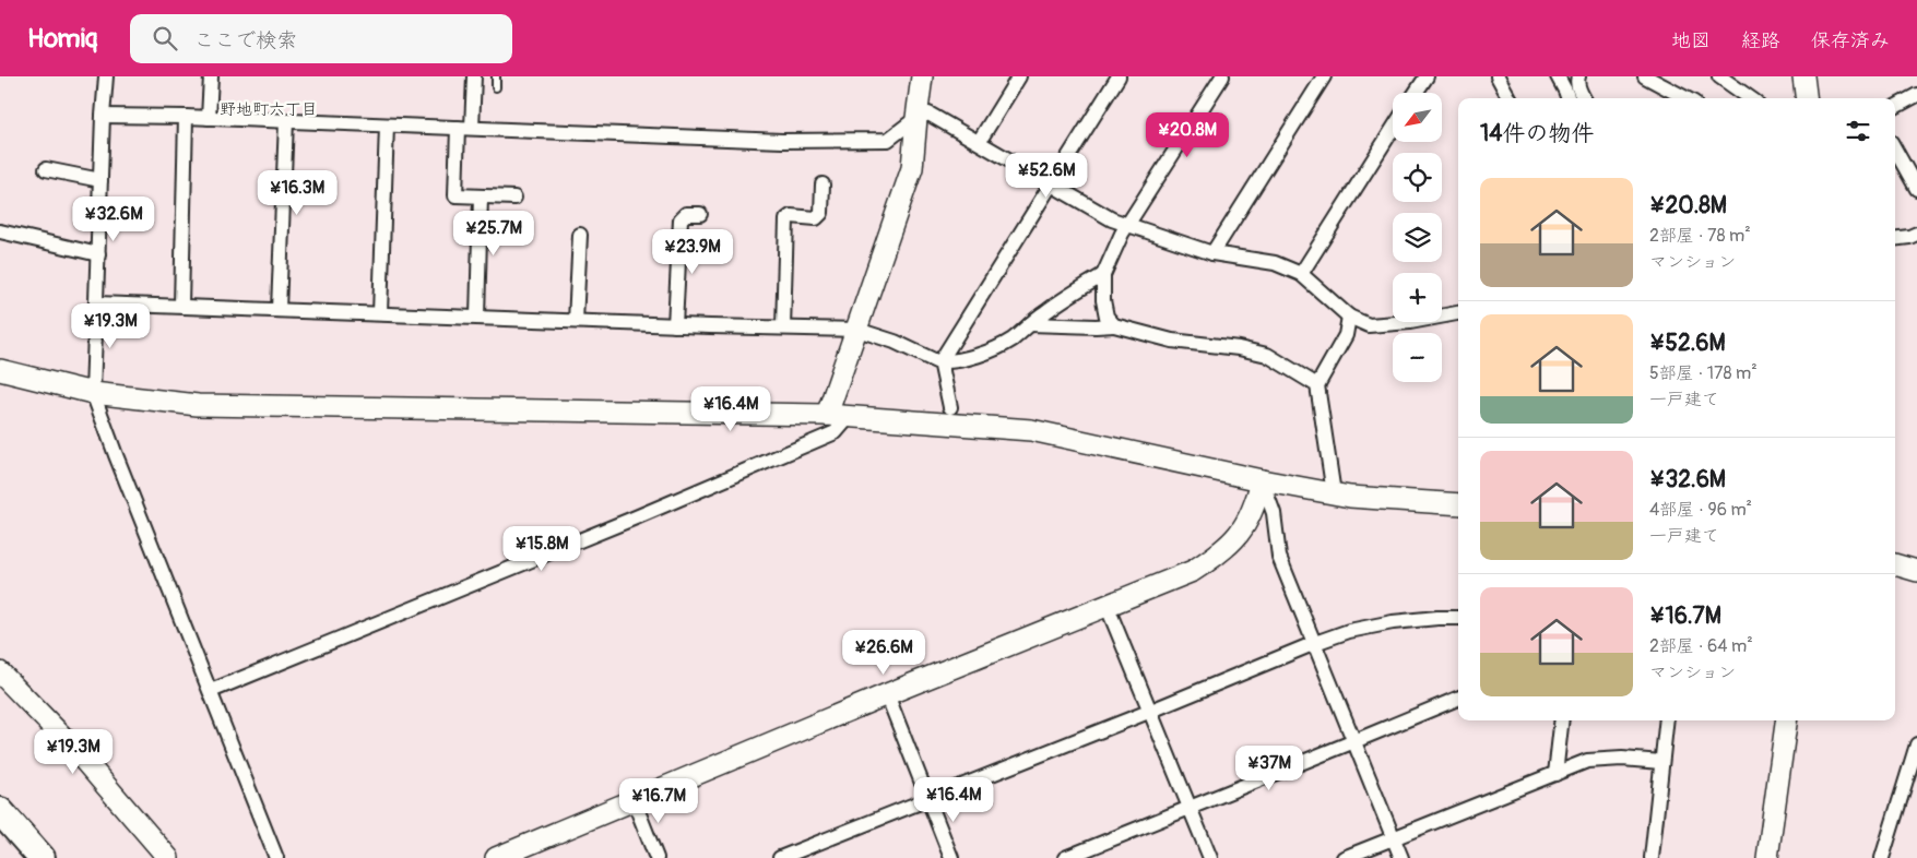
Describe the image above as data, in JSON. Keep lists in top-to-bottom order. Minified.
{"districts":["野地町六丁目"],"north":"bottom left","page":{"header":"Homiq","search":"ここで検索","nav":["地図","経路","保存済み"],"map_buttons":["+","−"],"heading":"14件の物件","price":["¥20.8M","¥52.6M","¥16.3M","¥32.6M","¥25.7M","¥23.9M","¥19.3M","¥16.4M","¥15.8M","¥26.6M","¥19.3M","¥37M","¥16.4M","¥16.7M"],"list":[{"name":"¥20.8M","note":"2部屋 · 78 m² · マンション"},{"name":"¥52.6M","note":"5部屋 · 178 m² · 一戸建て"},{"name":"¥32.6M","note":"4部屋 · 96 m² · 一戸建て"},{"name":"¥16.7M","note":"2部屋 · 64 m² · マンション"}]}}
